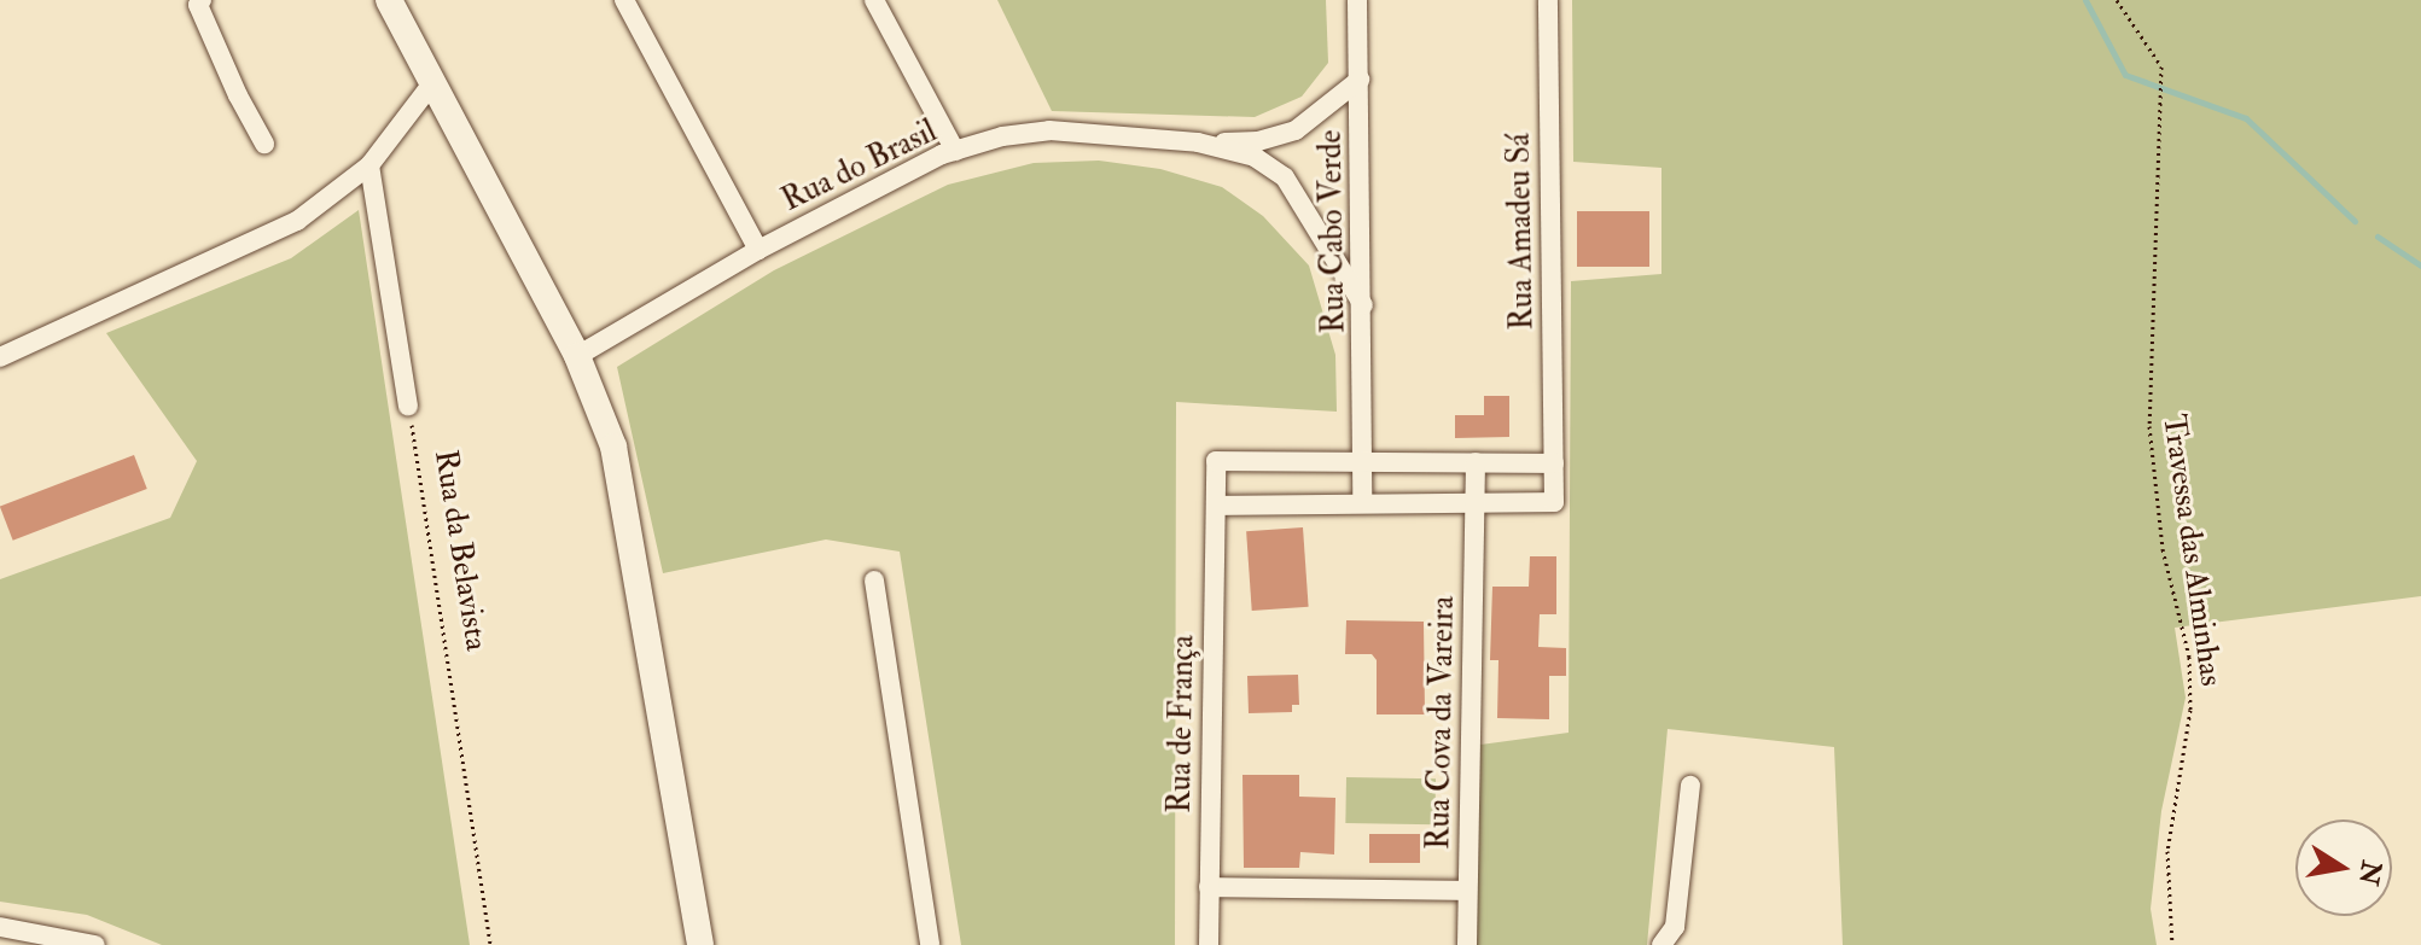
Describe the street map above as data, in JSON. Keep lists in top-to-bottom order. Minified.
{"streets":{"street":["Rua do Brasil","Rua Cabo Verde","Rua Amadeu Sá","Rua Cova da Vareira","Rua de França"],"path":["Rua da Belavista","Travessa das Alminhas"]},"crossings":[["Rua do Brasil","Rua Cabo Verde"],["Rua Cabo Verde","Rua de França"],["Rua Amadeu Sá","Rua Cova da Vareira"]],"north":"right"}
